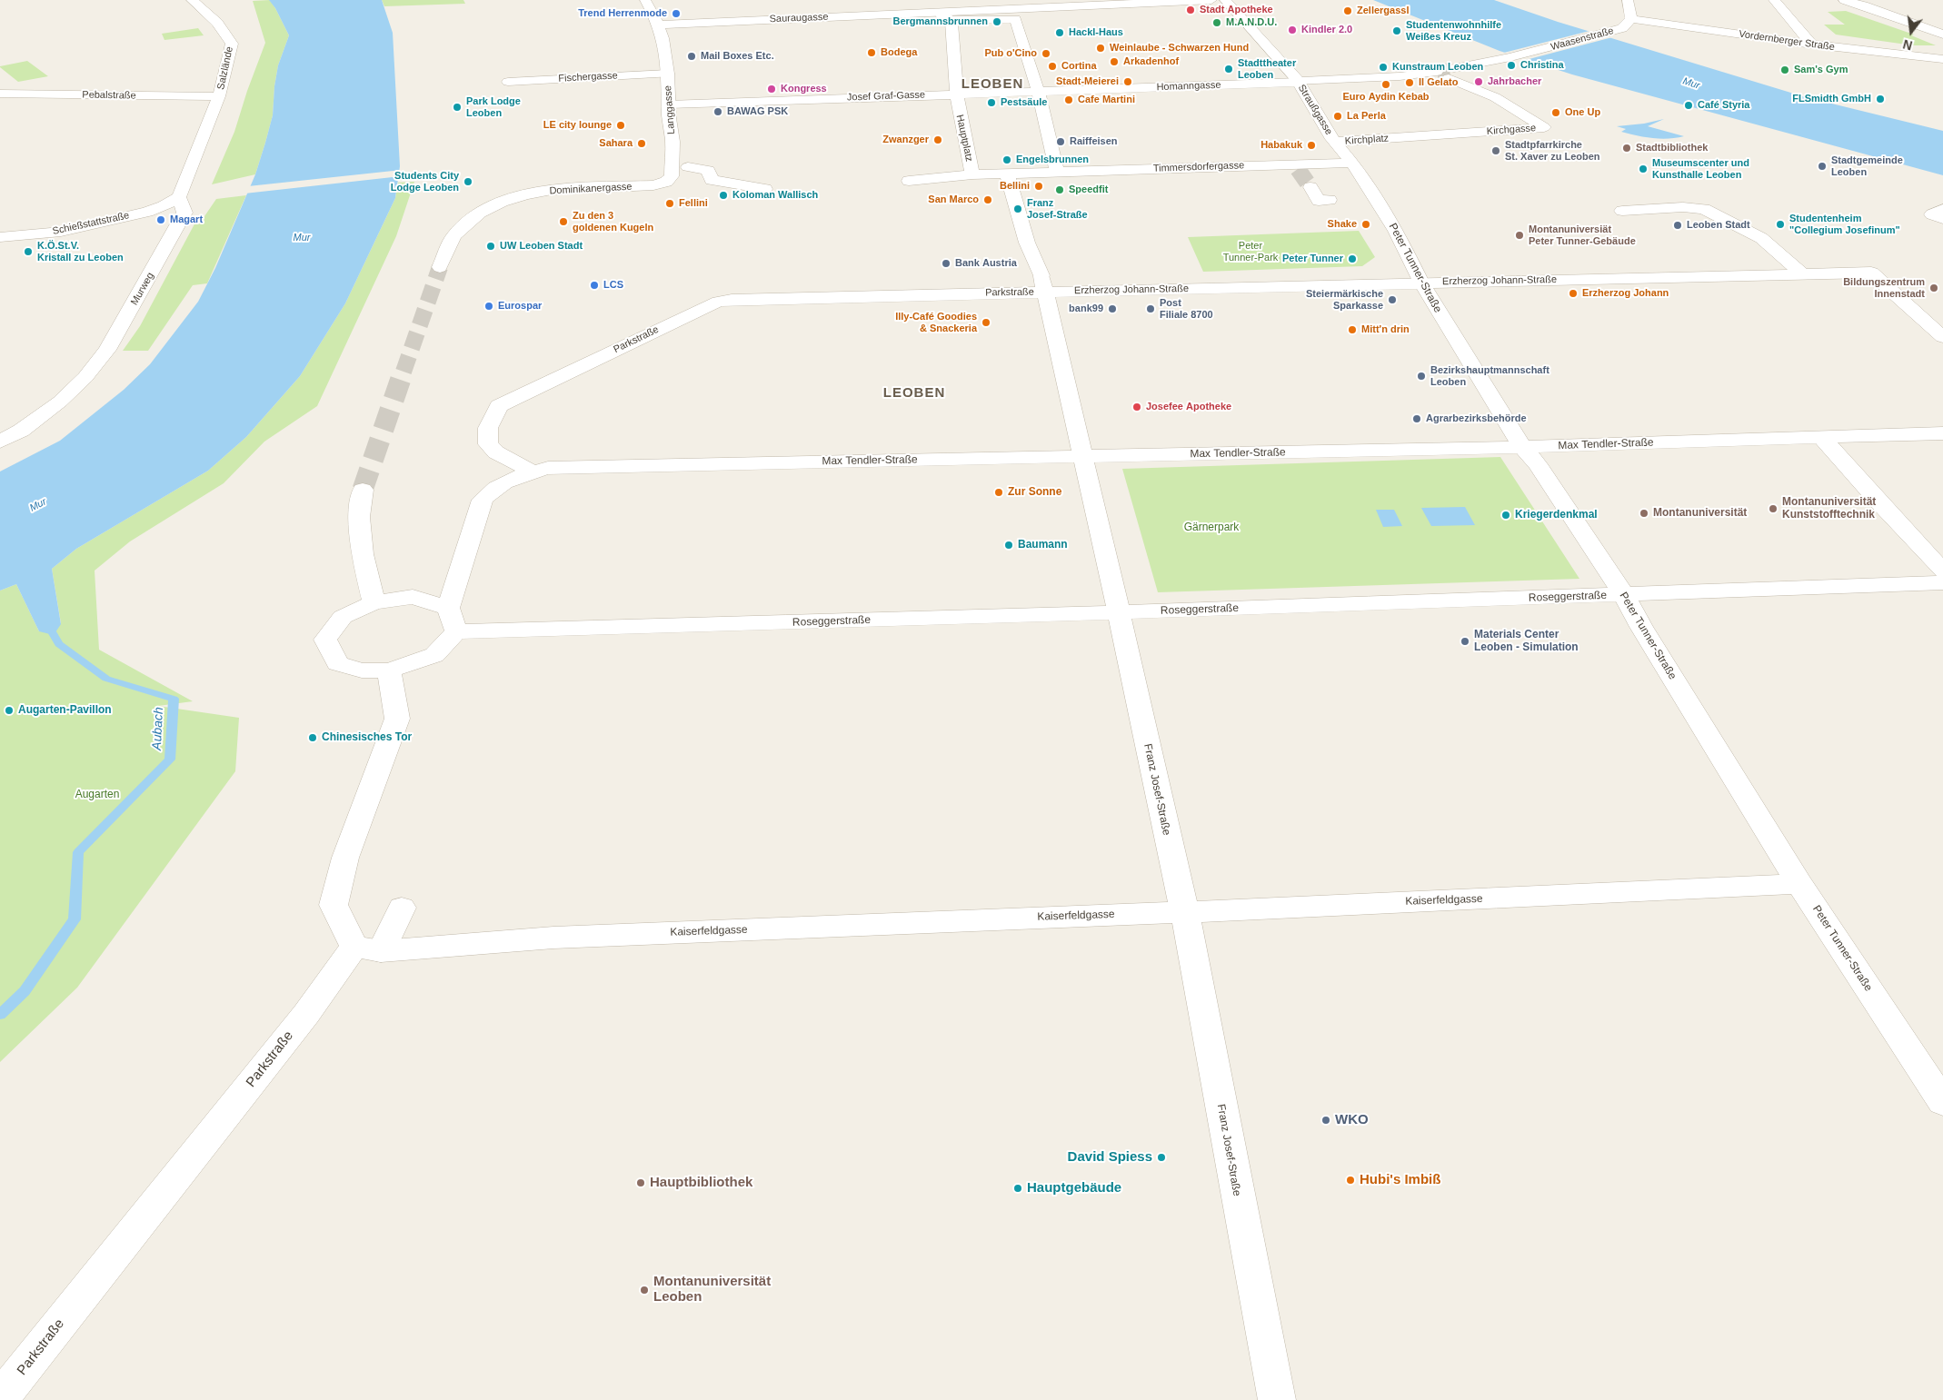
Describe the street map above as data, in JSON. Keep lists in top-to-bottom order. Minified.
{"streets":{"street":["Sauraugasse","Waasenstraße","Vordernberger Straße","Salzlände","Fischergasse","Homanngasse","Pebalstraße","Josef Graf-Gasse","Langgasse","Straußgasse","Kirchgasse","Hauptplatz","Kirchplatz","Timmersdorfergasse","Dominikanergasse","Schießstattstraße","Peter Tunner-Straße","Erzherzog Johann-Straße","Murweg","Parkstraße","Max Tendler-Straße","Roseggerstraße","Franz Josef-Straße","Kaiserfeldgasse"]},"crossings":[["Sauraugasse","Langgasse"],["Sauraugasse","Hauptplatz"],["Waasenstraße","Vordernberger Straße"],["Waasenstraße","Homanngasse"],["Salzlände","Pebalstraße"],["Fischergasse","Langgasse"],["Homanngasse","Straußgasse"],["Homanngasse","Kirchgasse"],["Josef Graf-Gasse","Langgasse"],["Josef Graf-Gasse","Hauptplatz"],["Langgasse","Dominikanergasse"],["Straußgasse","Kirchplatz"],["Kirchgasse","Kirchplatz"],["Hauptplatz","Timmersdorfergasse"],["Hauptplatz","Franz Josef-Straße"],["Kirchplatz","Timmersdorfergasse"],["Kirchplatz","Peter Tunner-Straße"],["Schießstattstraße","Murweg"],["Peter Tunner-Straße","Erzherzog Johann-Straße"],["Peter Tunner-Straße","Max Tendler-Straße"],["Peter Tunner-Straße","Roseggerstraße"],["Peter Tunner-Straße","Kaiserfeldgasse"],["Erzherzog Johann-Straße","Parkstraße"],["Erzherzog Johann-Straße","Franz Josef-Straße"],["Parkstraße","Max Tendler-Straße"],["Parkstraße","Franz Josef-Straße"],["Parkstraße","Kaiserfeldgasse"],["Max Tendler-Straße","Franz Josef-Straße"],["Roseggerstraße","Franz Josef-Straße"],["Franz Josef-Straße","Kaiserfeldgasse"]],"districts":["LEOBEN","LEOBEN"],"water":["Mur","Aubach"],"parks":["Peter Tunner-Park","Gärnerpark","Augarten"],"places":["Stadt Apotheke","Zellergassl","Trend Herrenmode","Bergmannsbrunnen","M.A.N.D.U.","Kindler 2.0","Studentenwohnhilfe Weißes Kreuz","Hackl-Haus","Weinlaube - Schwarzen Hund","Bodega","Pub o'Cino","Mail Boxes Etc.","Arkadenhof","Christina","Cortina","Kunstraum Leoben","Stadttheater Leoben","Sam's Gym","Stadt-Meierei","Jahrbacher","Il Gelato","Euro Aydin Kebab","Kongress","FLSmidth GmbH","Cafe Martini","Pestsäule","Café Styria","Park Lodge Leoben","BAWAG PSK","One Up","La Perla","LE city lounge","Zwanzger","Raiffeisen","Sahara","Habakuk","Stadtbibliothek","Stadtpfarrkirche St. Xaver zu Leoben","Engelsbrunnen","Stadtgemeinde Leoben","Museumscenter und Kunsthalle Leoben","Students City Lodge Leoben","Bellini","Speedfit","Koloman Wallisch","San Marco","Fellini","Franz Josef-Straße","Magart","Zu den 3 goldenen Kugeln","Shake","Studentenheim \"Collegium Josefinum\"","Leoben Stadt","Montanuniversiät Peter Tunner-Gebäude","UW Leoben Stadt","K.Ö.St.V. Kristall zu Leoben","Peter Tunner","Bank Austria","LCS","Bildungszentrum Innenstadt","Erzherzog Johann","Steiermärkische Sparkasse","Eurospar","bank99","Post Filiale 8700","Illy-Café Goodies & Snackeria","Mitt'n drin","Bezirkshauptmannschaft Leoben","Josefee Apotheke","Agrarbezirksbehörde","Zur Sonne","Montanuniversität Kunststofftechnik","Montanuniversität","Kriegerdenkmal","Baumann","Materials Center Leoben - Simulation","Augarten-Pavillon","Chinesisches Tor","WKO","David Spiess","Hubi's Imbiß","Hauptbibliothek","Hauptgebäude","Montanuniversität Leoben"],"north":"bottom"}
